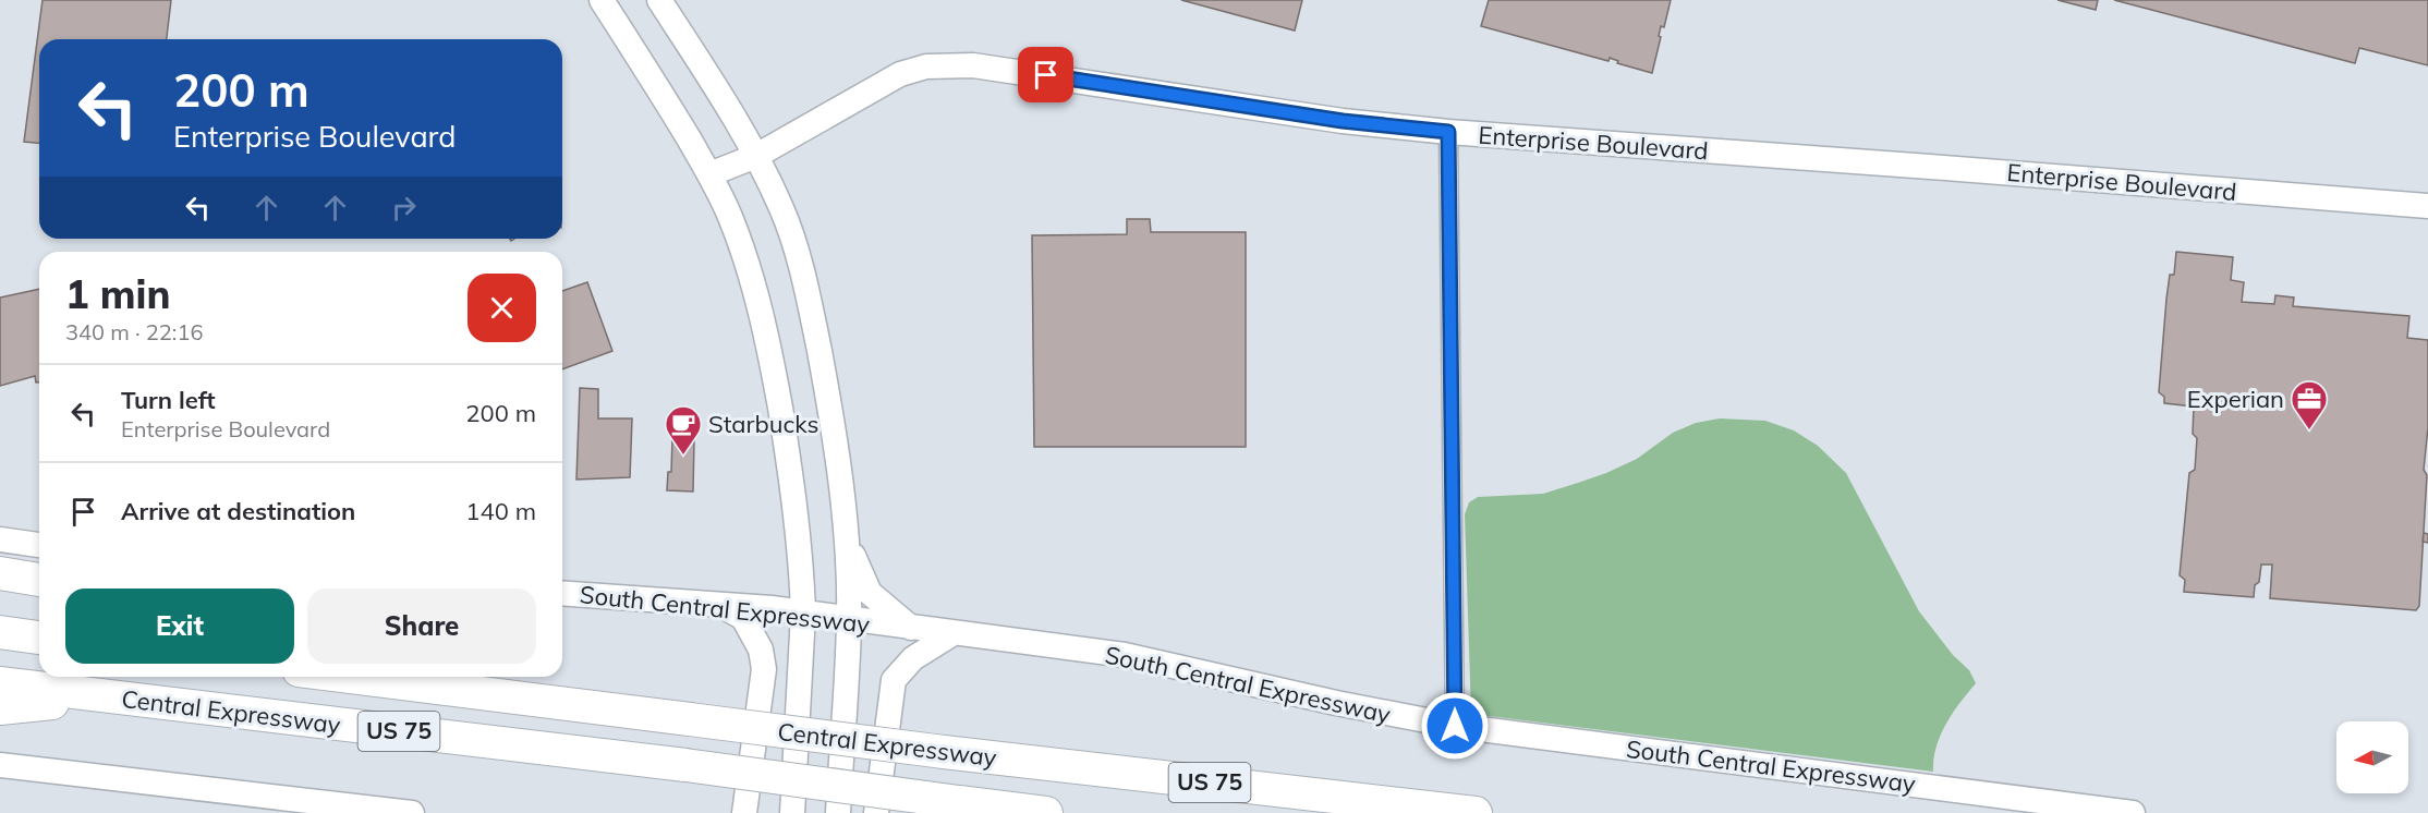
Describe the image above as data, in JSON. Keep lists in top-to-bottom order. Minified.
{"streets":{"highway":["Central Expressway","US 75"],"main road":["Enterprise Boulevard","South Central Expressway"]},"places":{"office":["Experian"],"cafe":["Starbucks"]},"north":"left","page":{"turn":["200 m","Enterprise Boulevard"],"heading":["1 min","340 m · 22:16"],"list":[{"name":"Turn left","note":"Enterprise Boulevard","value":"200 m"},{"name":"Arrive at destination","value":"140 m"}],"buttons":["Exit","Share"]}}
